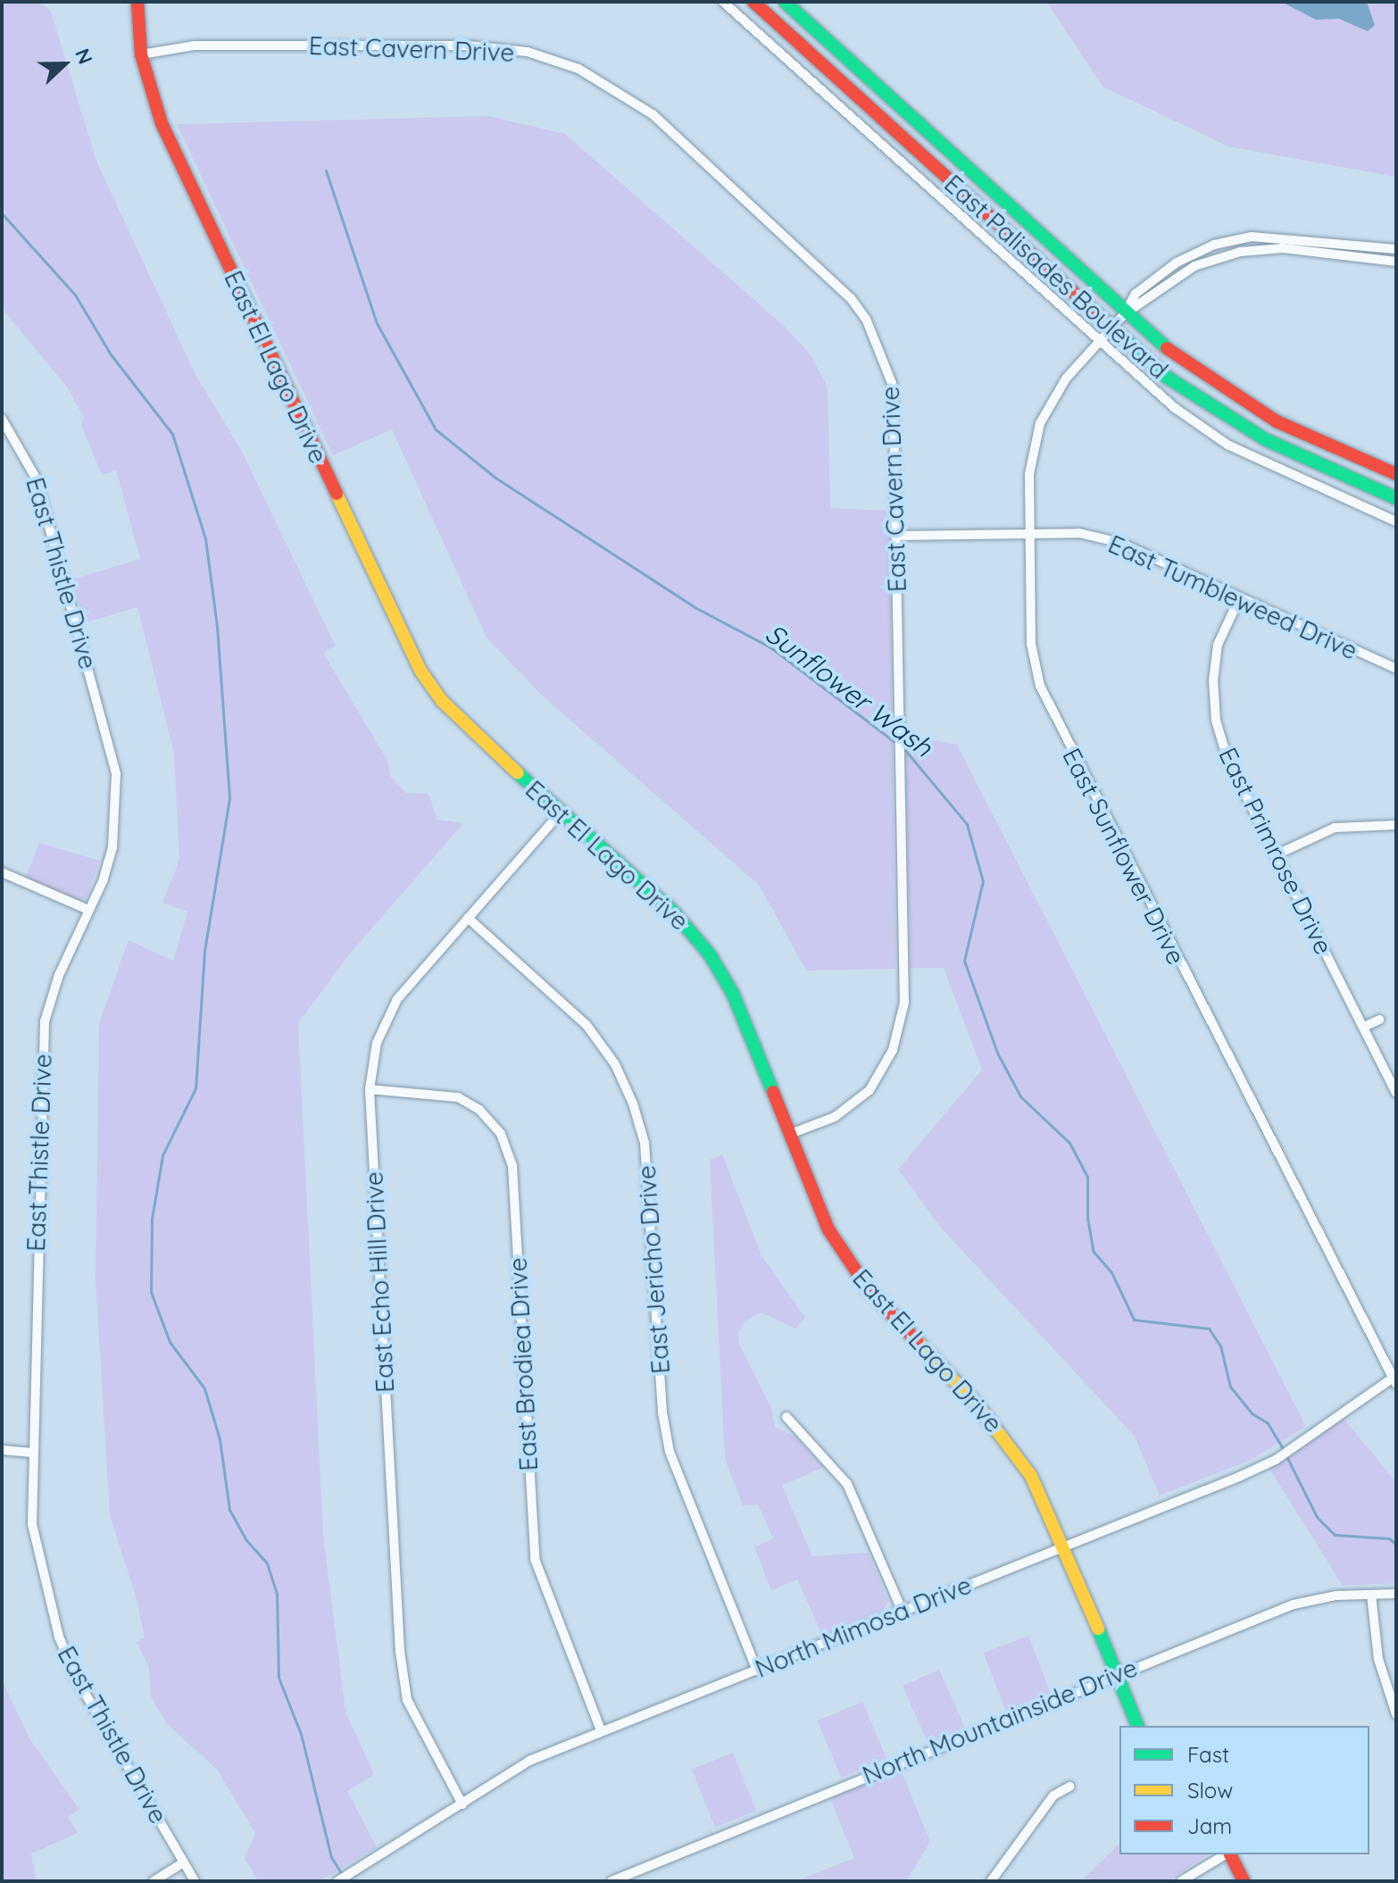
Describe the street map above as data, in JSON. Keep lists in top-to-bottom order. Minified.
{"streets":{"street":["East Cavern Drive","East Palisades Boulevard","East El Lago Drive","East Thistle Drive","East Tumbleweed Drive","East Primrose Drive","East Sunflower Drive","East Jericho Drive","East Echo Hill Drive","East Brodiea Drive","North Mimosa Drive","North Mountainside Drive"]},"crossings":[["East Cavern Drive","East El Lago Drive"],["East Cavern Drive","East Tumbleweed Drive"],["East Palisades Boulevard","East Sunflower Drive"],["East El Lago Drive","East Echo Hill Drive"],["East El Lago Drive","North Mimosa Drive"],["East El Lago Drive","North Mountainside Drive"],["East Tumbleweed Drive","East Primrose Drive"],["East Tumbleweed Drive","East Sunflower Drive"],["East Sunflower Drive","North Mimosa Drive"],["East Jericho Drive","East Echo Hill Drive"],["East Jericho Drive","North Mimosa Drive"],["East Echo Hill Drive","East Brodiea Drive"],["East Echo Hill Drive","North Mimosa Drive"],["East Brodiea Drive","North Mimosa Drive"]],"water":["Sunflower Wash"],"legend":["Fast","Slow","Jam"],"north":"right"}
